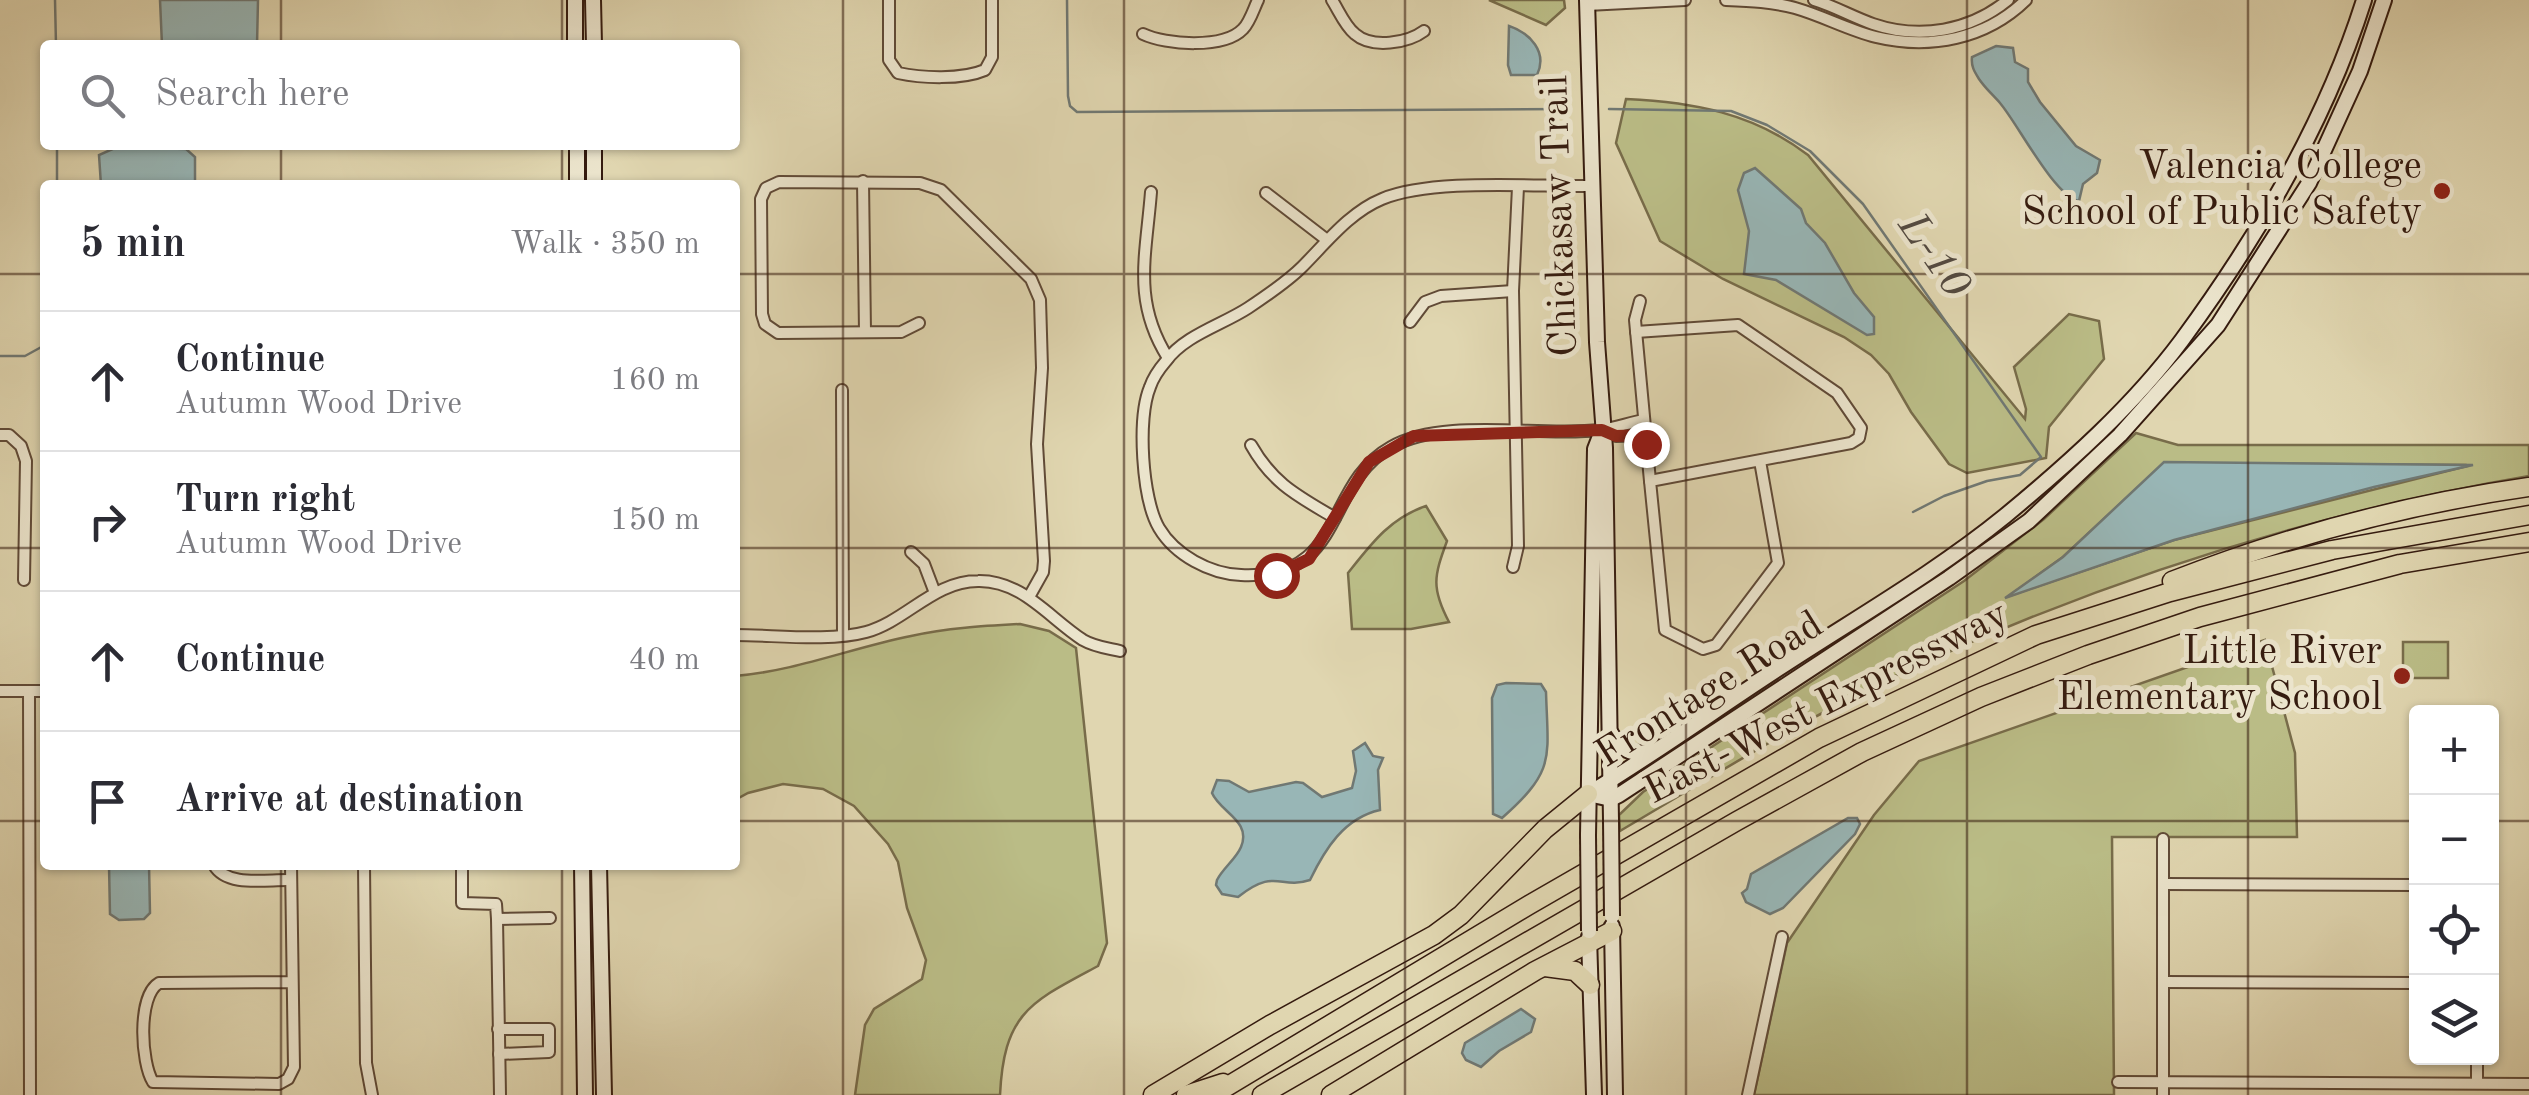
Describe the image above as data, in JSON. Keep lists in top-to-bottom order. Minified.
{"streets":{"highway":["East-West Expressway"],"street":["Chickasaw Trail","Frontage Road"]},"crossings":[["Chickasaw Trail","Frontage Road"]],"water":["L-10"],"places":["Valencia College School of Public Safety","Little River Elementary School"],"page":{"search":"Search here","heading":["5 min","Walk · 350 m"],"list":[["Continue","Autumn Wood Drive","160 m"],["Turn right","Autumn Wood Drive","150 m"],["Continue","40 m"],"Arrive at destination"],"map_buttons":["+","−"]}}
